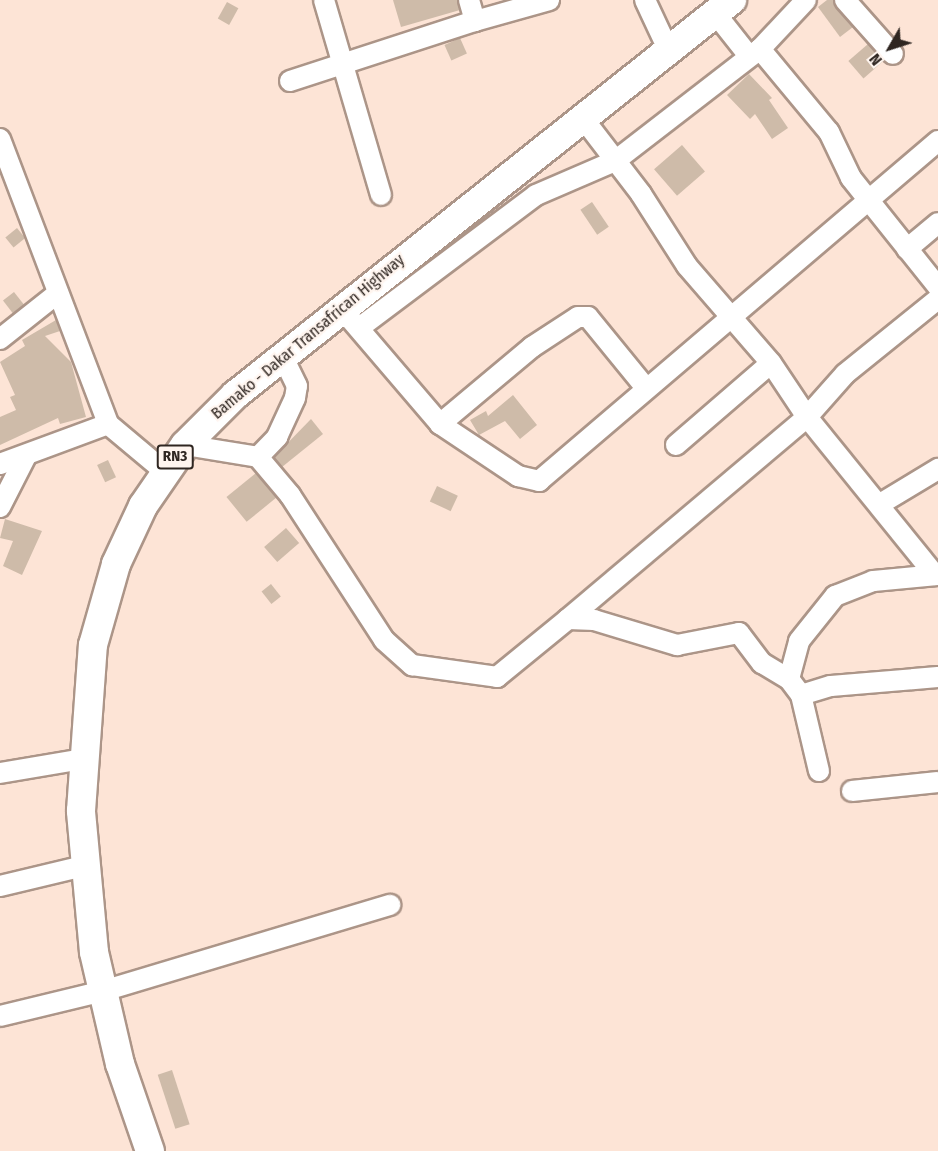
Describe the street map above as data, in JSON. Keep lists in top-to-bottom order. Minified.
{"streets":{"highway":["Bamako - Dakar Transafrican Highway","RN3"]},"north":"bottom left"}
